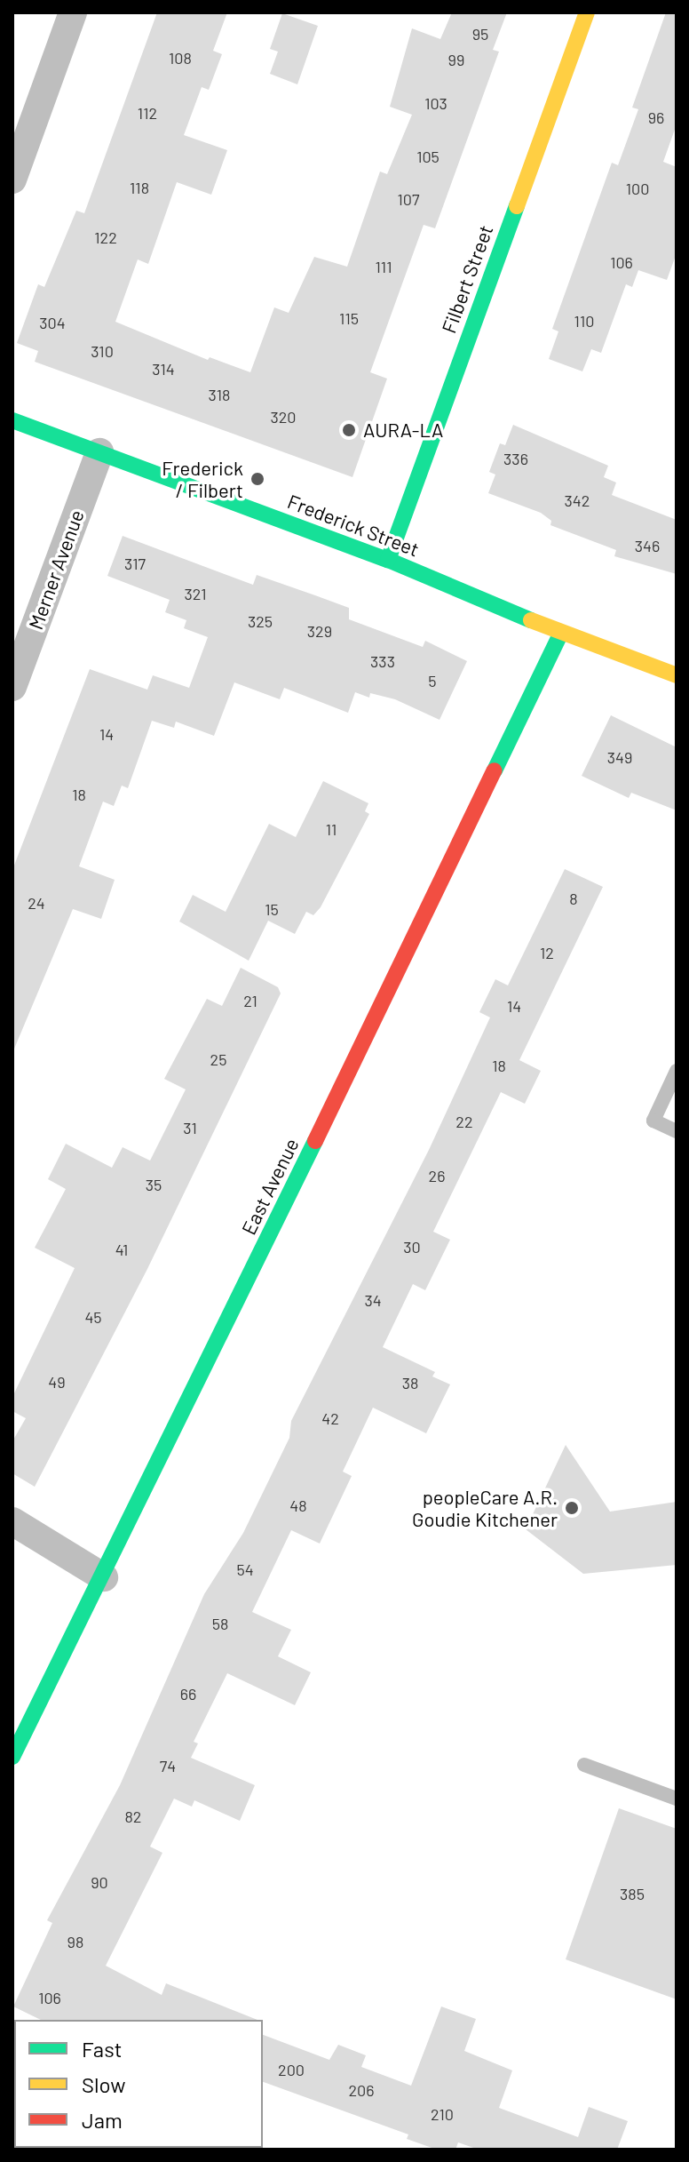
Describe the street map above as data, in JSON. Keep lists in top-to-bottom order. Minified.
{"streets":{"street":["Filbert Street","Frederick Street","Merner Avenue","East Avenue"]},"crossings":[["Filbert Street","Frederick Street"],["Frederick Street","Merner Avenue"],["Frederick Street","East Avenue"]],"places":["AURA-LA","Frederick / Filbert","peopleCare A.R. Goudie Kitchener"],"house_numbers":["95","108","99","103","112","96","105","118","100","107","122","106","111","115","110","304","310","314","318","320","336","342","346","317","321","325","329","333","5","14","349","18","11","8","24","15","12","21","14","25","18","22","31","26","35","30","41","34","45","49","38","42","48","54","58","66","74","82","90","385","98","106","200","206","210"],"legend":["Fast","Slow","Jam"]}
